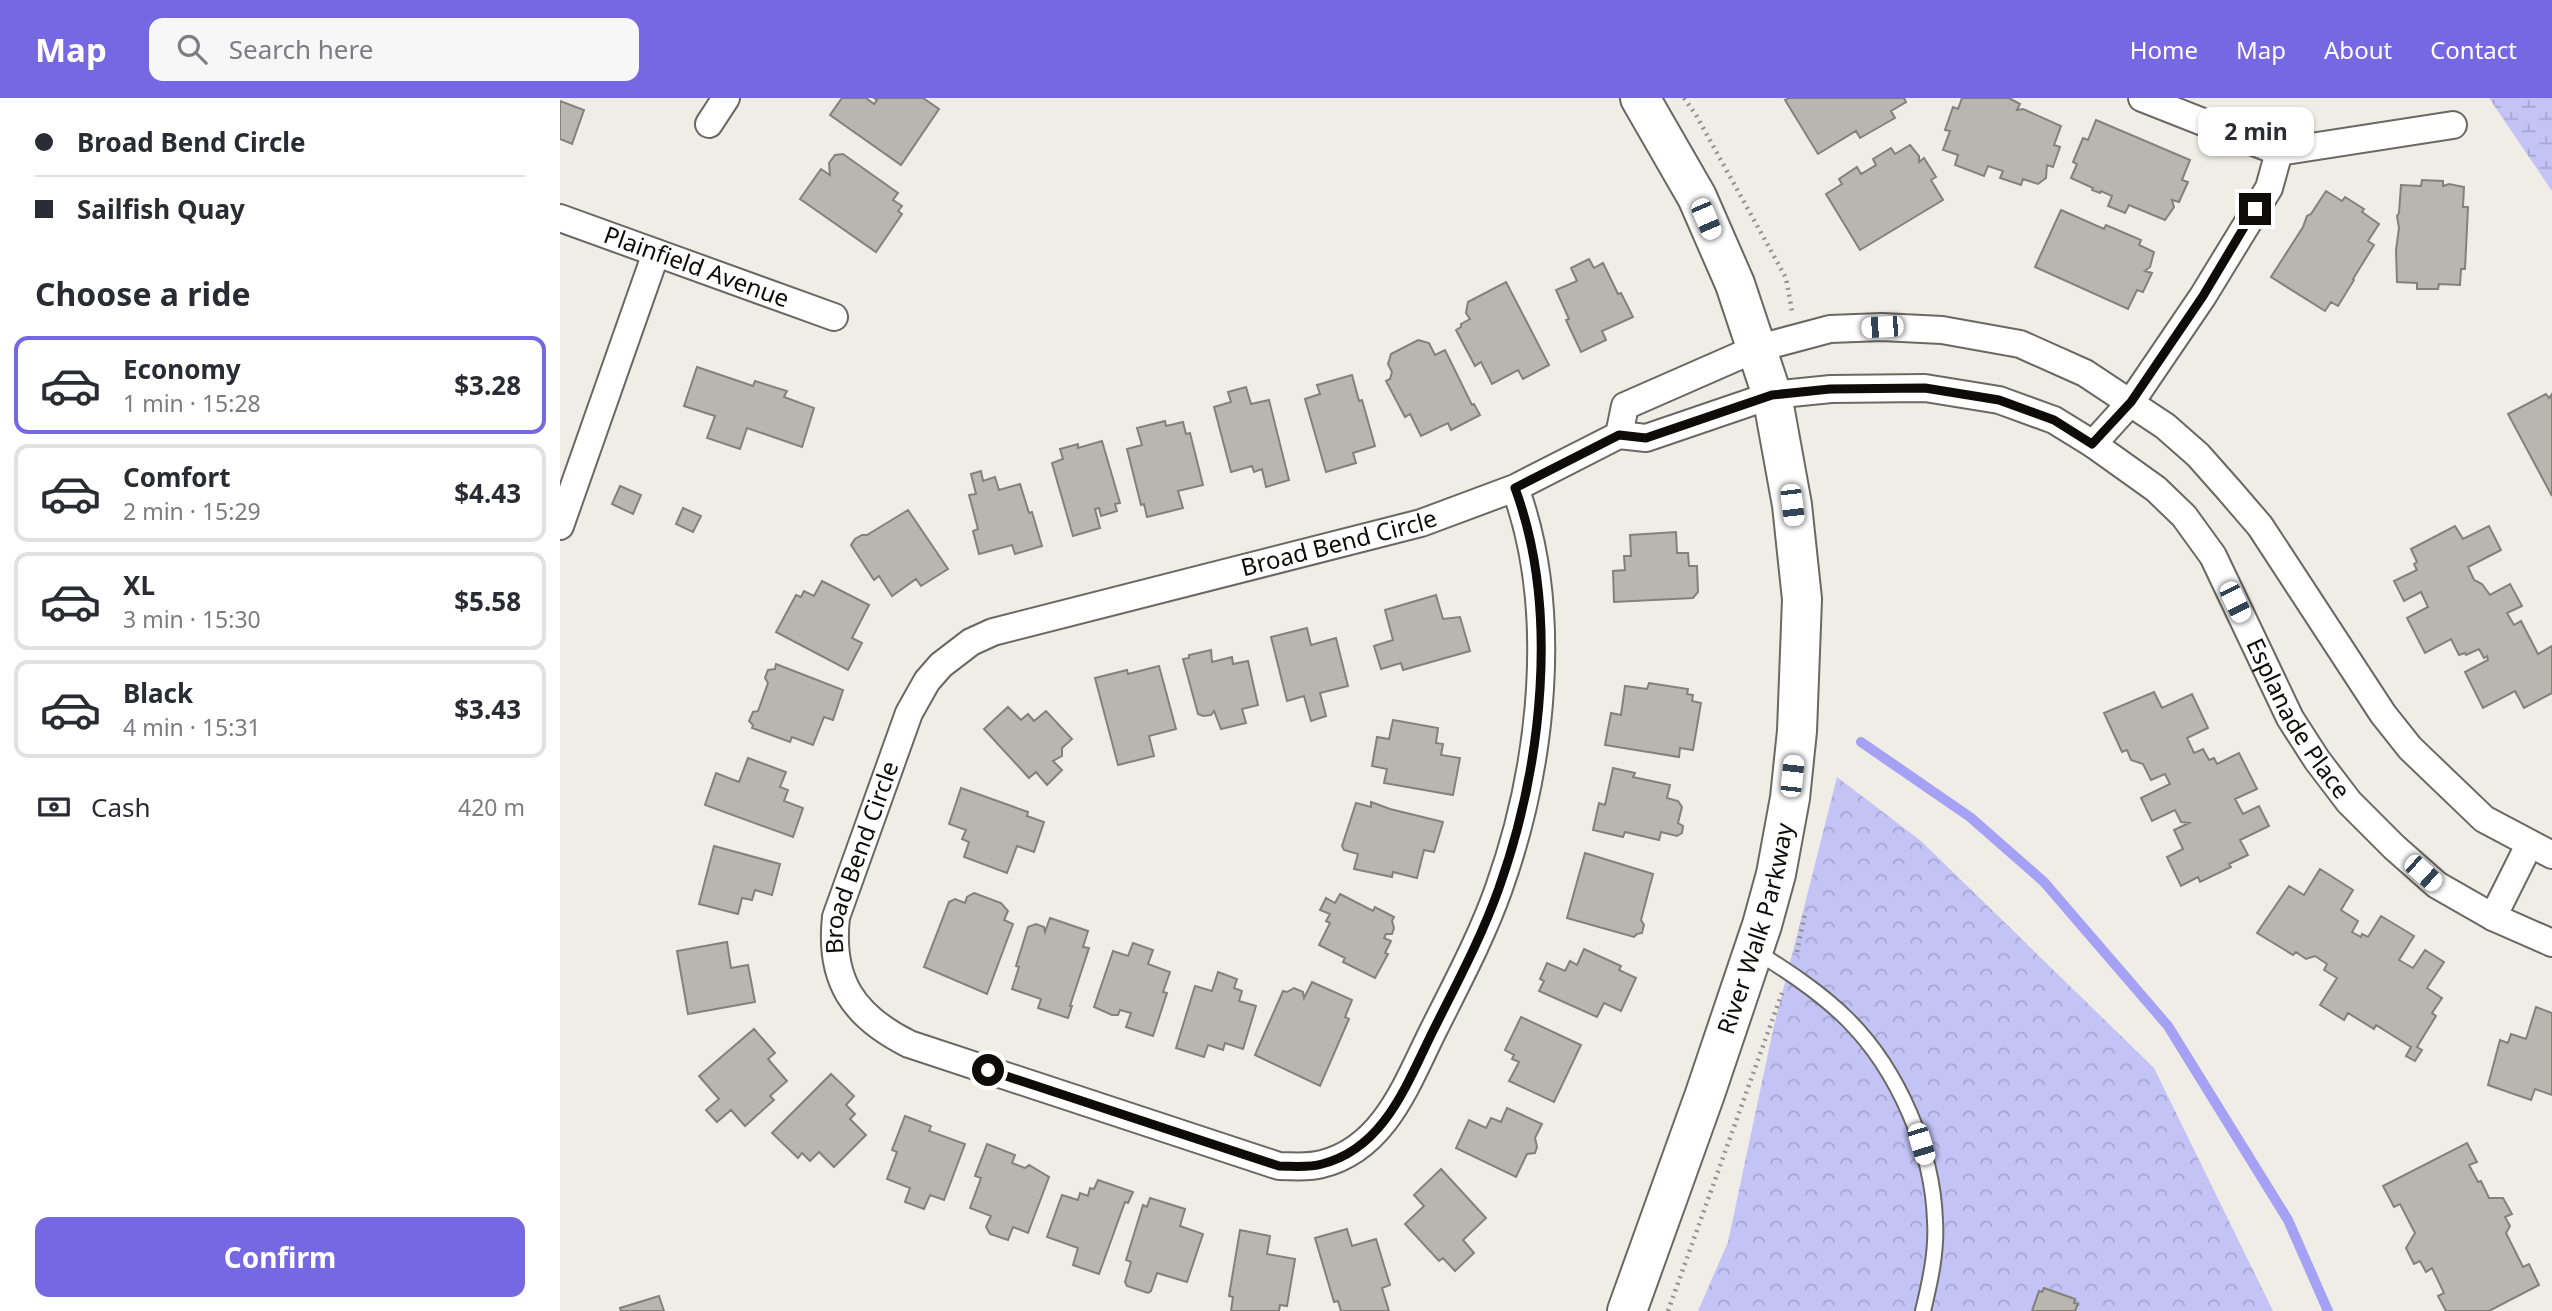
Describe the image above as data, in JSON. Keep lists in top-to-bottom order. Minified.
{"streets":{"street":["Plainfield Avenue","Broad Bend Circle","Esplanade Place","River Walk Parkway"]},"crossings":[["Broad Bend Circle","Esplanade Place"],["Broad Bend Circle","River Walk Parkway"],["Esplanade Place","River Walk Parkway"]],"page":{"header":"Map","search":"Search here","nav":["Home","Map","About","Contact"],"banner":["Broad Bend Circle","Sailfish Quay"],"bubble":"2 min","heading":"Choose a ride","list":[{"name":"Economy","note":"1 min · 15:28","value":"$3.28"},{"name":"Comfort","note":"2 min · 15:29","value":"$4.43"},{"name":"XL","note":"3 min · 15:30","value":"$5.58"},{"name":"Black","note":"4 min · 15:31","value":"$3.43"}],"pay":["Cash","420 m"],"buttons":"Confirm"}}
